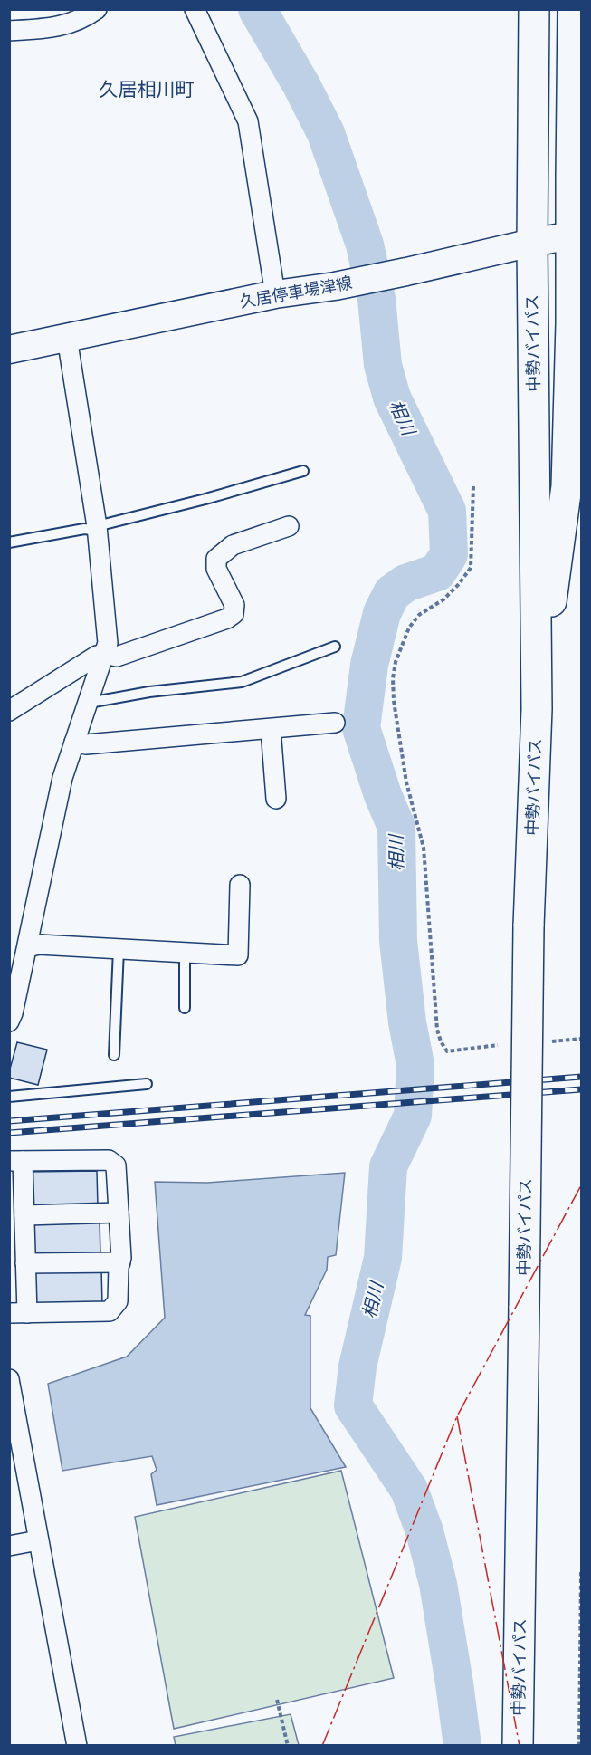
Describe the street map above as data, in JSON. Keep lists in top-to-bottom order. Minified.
{"streets":{"highway":["中勢バイパス"],"main road":["久居停車場津線"]},"crossings":[["久居停車場津線","中勢バイパス"]],"districts":["久居相川町"],"water":["相川"]}
